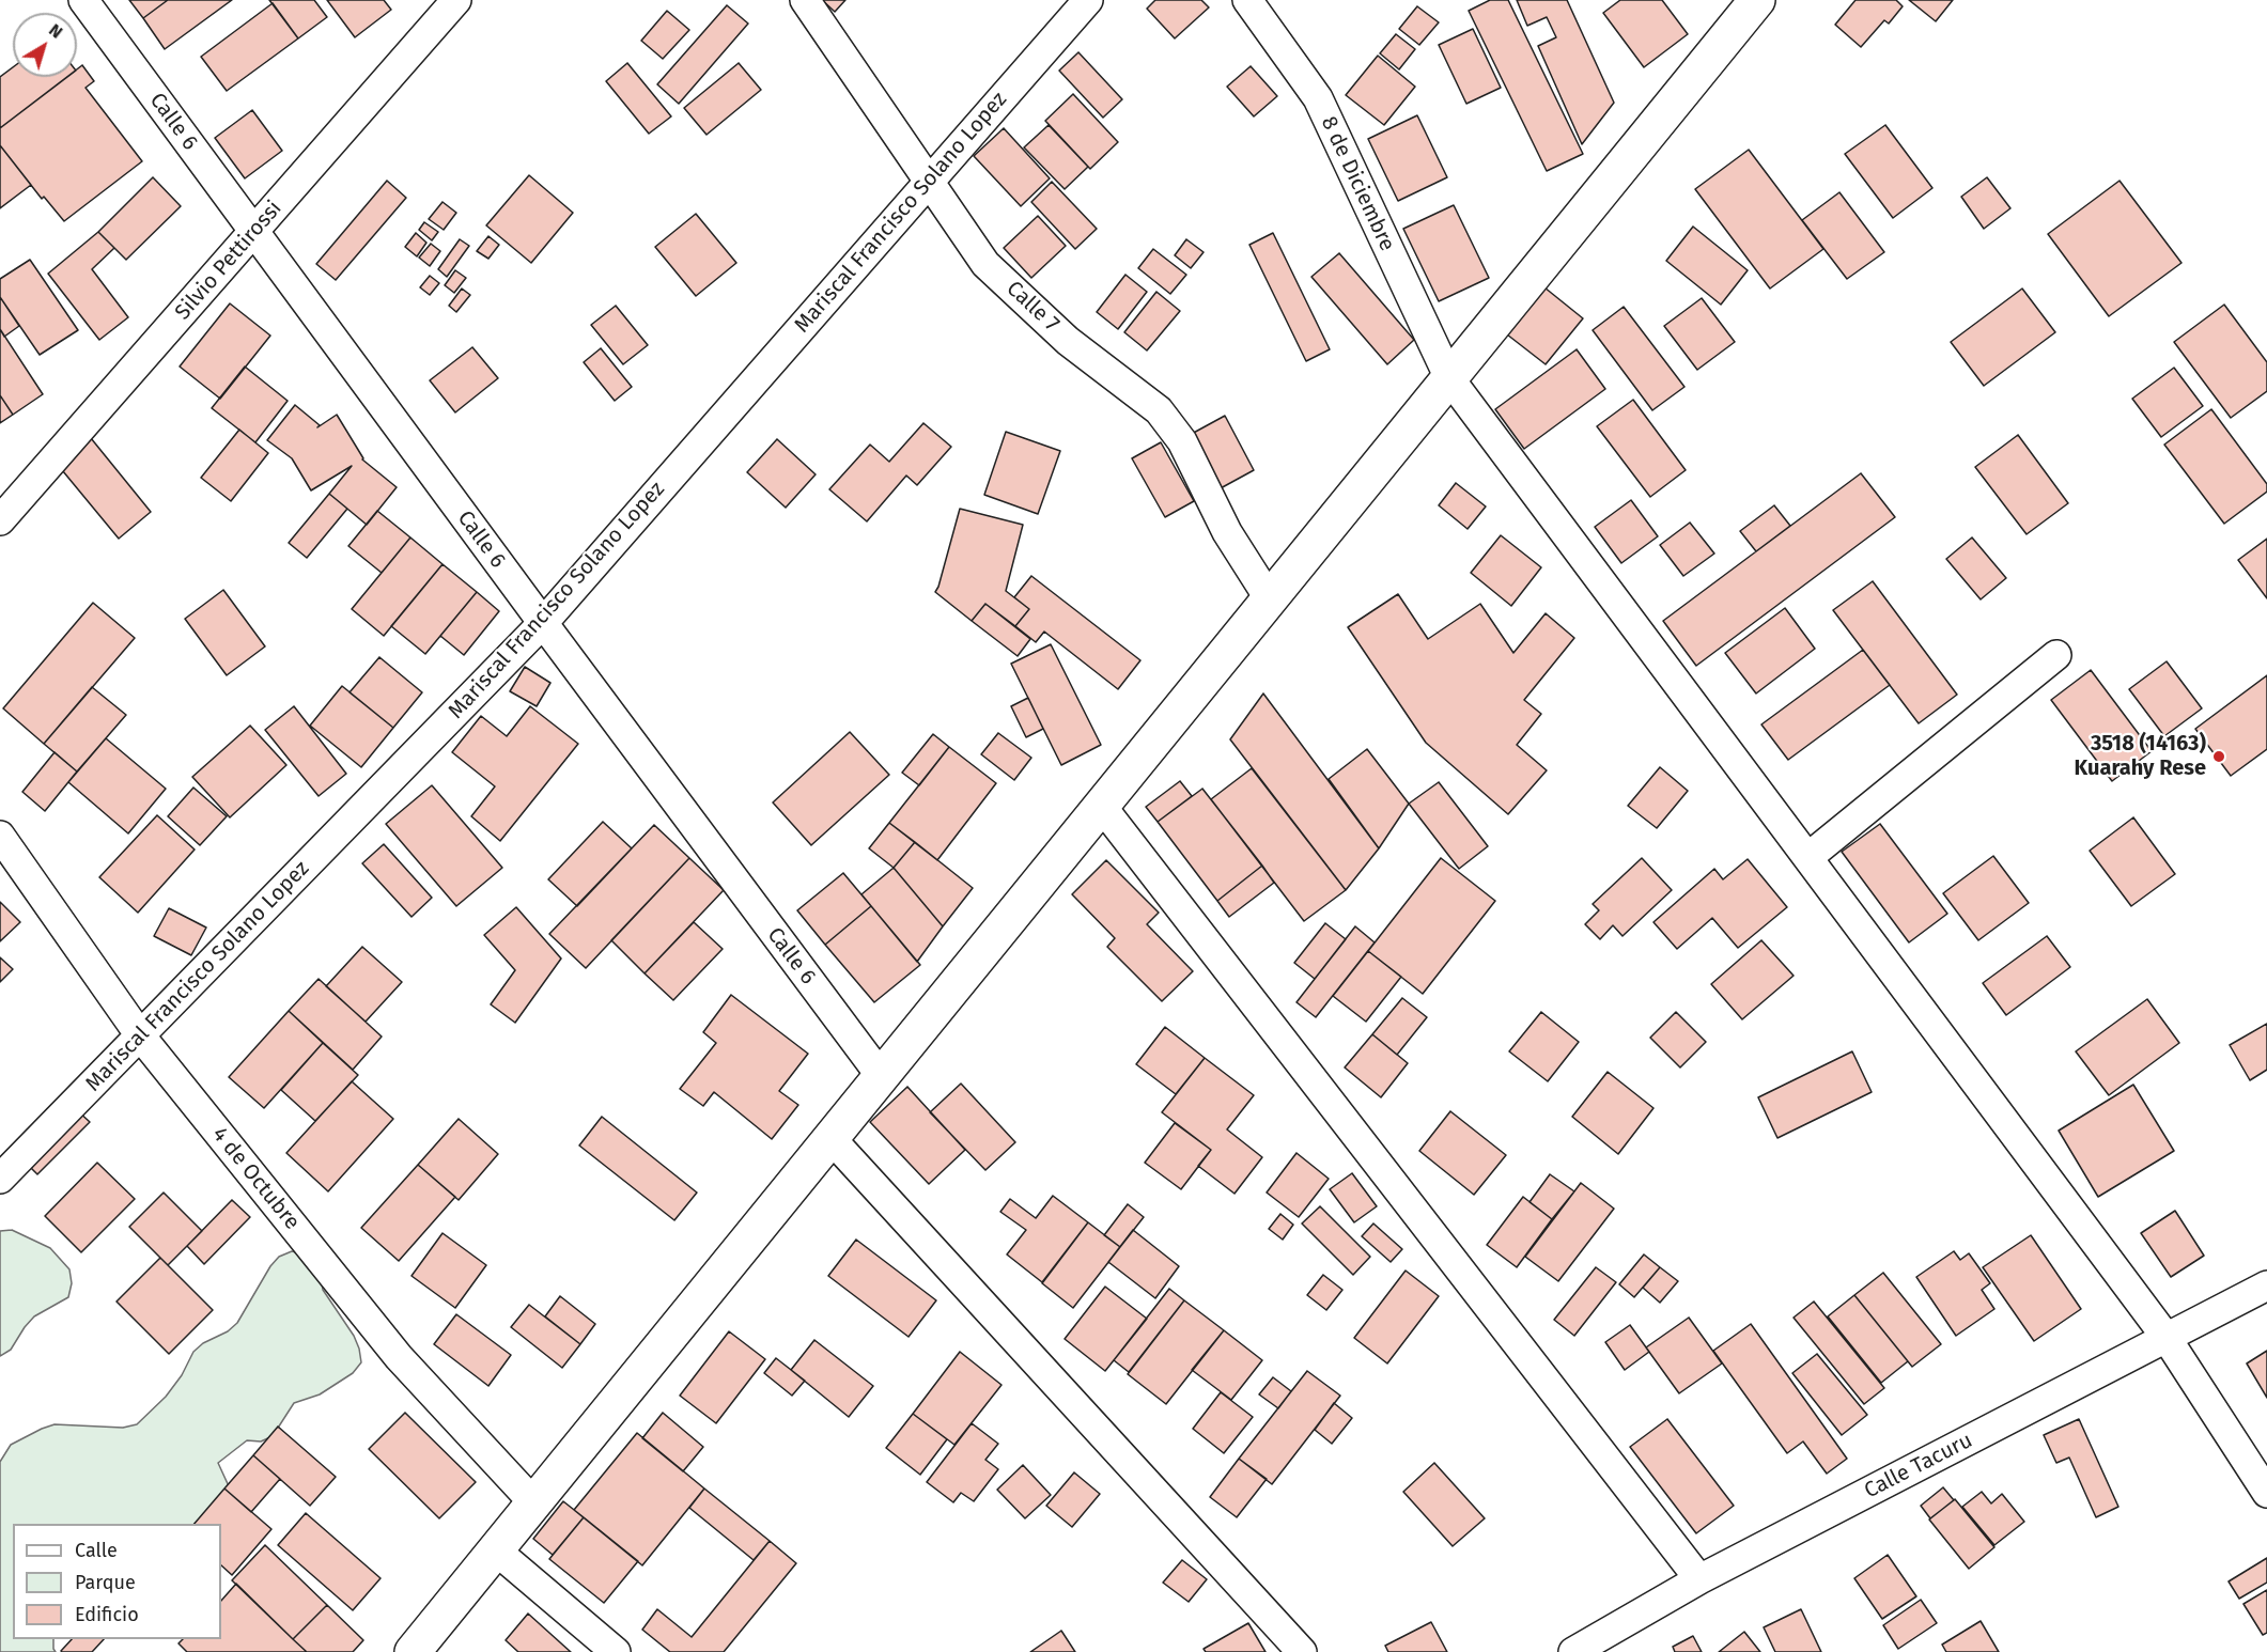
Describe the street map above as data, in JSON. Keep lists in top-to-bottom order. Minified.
{"streets":{"street":["Calle 6","8 de Diciembre","Mariscal Francisco Solano Lopez","Silvio Pettirossi","Calle 7","4 de Octubre","Calle Tacuru"]},"crossings":[["Calle 6","Mariscal Francisco Solano Lopez"],["Calle 6","Silvio Pettirossi"],["8 de Diciembre","Calle Tacuru"],["Mariscal Francisco Solano Lopez","Calle 7"],["Mariscal Francisco Solano Lopez","4 de Octubre"]],"places":["3518 (14163) Kuarahy Rese"],"legend":["Calle","Parque","Edificio"],"north":"top right"}
